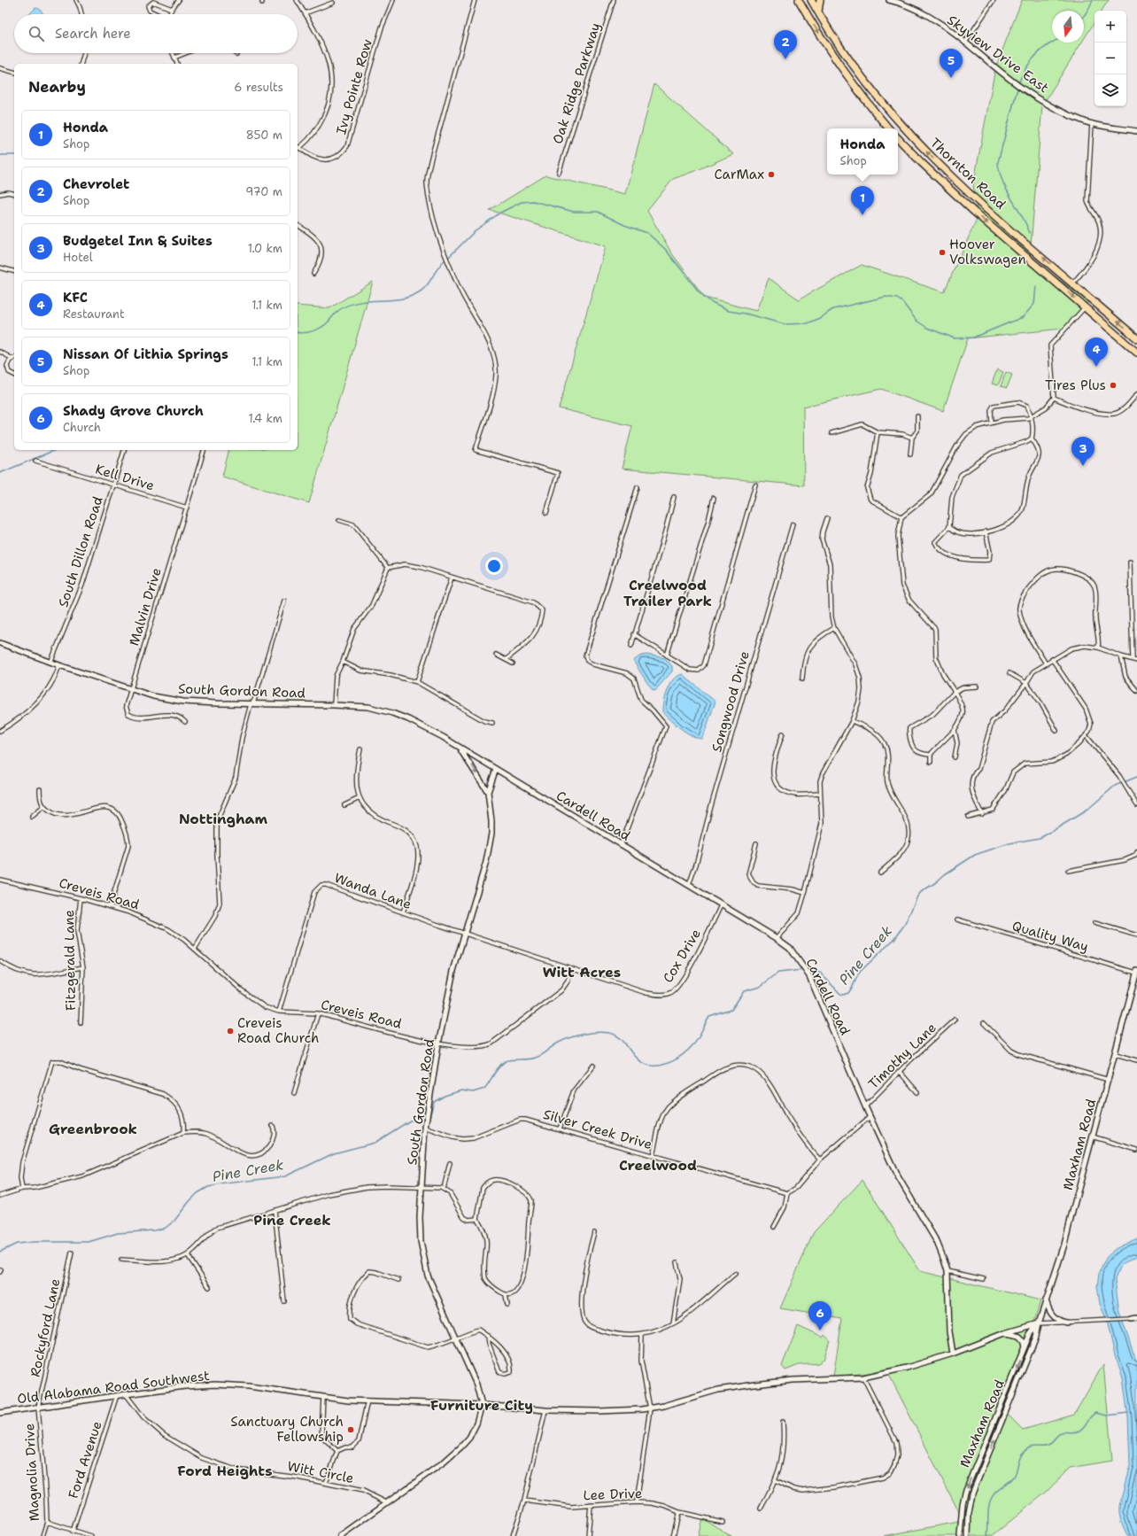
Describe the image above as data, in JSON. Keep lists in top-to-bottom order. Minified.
{"streets":{"highway":["Thornton Road"],"street":["Skyview Drive East","Oak Ridge Parkway","Ivy Pointe Row","Kell Drive","South Dillon Road","Malvin Drive","South Gordon Road","Songwood Drive","Cardell Road","Wanda Lane","Creveis Road","Quality Way","Cox Drive","Fitzgerald Lane","Timothy Lane","Silver Creek Drive","Maxham Road","Rockyford Lane","Old Alabama Road Southwest","Ford Avenue","Magnolia Drive","Witt Circle","Lee Drive"]},"crossings":[["Kell Drive","South Dillon Road"],["Kell Drive","Malvin Drive"],["South Dillon Road","South Gordon Road"],["Malvin Drive","South Gordon Road"],["South Gordon Road","Cardell Road"],["South Gordon Road","Wanda Lane"],["South Gordon Road","Creveis Road"],["South Gordon Road","Cox Drive"],["South Gordon Road","Silver Creek Drive"],["South Gordon Road","Old Alabama Road Southwest"],["Songwood Drive","Cardell Road"],["Cardell Road","Cox Drive"],["Cardell Road","Timothy Lane"],["Cardell Road","Old Alabama Road Southwest"],["Wanda Lane","Creveis Road"],["Wanda Lane","Cox Drive"],["Creveis Road","Cox Drive"],["Creveis Road","Fitzgerald Lane"],["Quality Way","Maxham Road"],["Maxham Road","Old Alabama Road Southwest"],["Rockyford Lane","Old Alabama Road Southwest"],["Rockyford Lane","Magnolia Drive"],["Old Alabama Road Southwest","Ford Avenue"],["Old Alabama Road Southwest","Magnolia Drive"],["Old Alabama Road Southwest","Witt Circle"]],"districts":["Creelwood Trailer Park","Nottingham","Witt Acres","Greenbrook","Creelwood","Pine Creek","Furniture City","Ford Heights"],"water":["Pine Creek"],"places":["CarMax","Hoover Volkswagen","Tires Plus","Creveis Road Church","Sanctuary Church Fellowship"],"north":"bottom","page":{"map_buttons":["+","−"],"search":"Search here","pins":["2","5","1","4","3","6"],"heading":["Nearby","6 results"],"list":[{"mark":"1","name":"Honda","note":"Shop","value":"850 m"},{"mark":"2","name":"Chevrolet","note":"Shop","value":"970 m"},{"mark":"3","name":"Budgetel Inn & Suites","note":"Hotel","value":"1.0 km"},{"mark":"4","name":"KFC","note":"Restaurant","value":"1.1 km"},{"mark":"5","name":"Nissan Of Lithia Springs","note":"Shop","value":"1.1 km"},{"mark":"6","name":"Shady Grove Church","note":"Church","value":"1.4 km"}],"popup":["Honda","Shop"]}}
